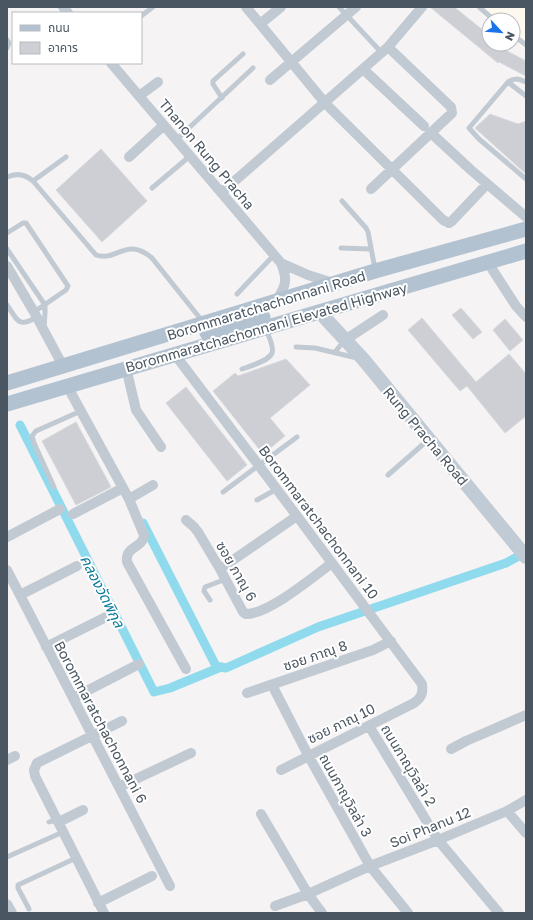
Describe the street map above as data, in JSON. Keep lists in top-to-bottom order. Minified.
{"streets":{"main road":["Borommaratchachonnani Road","Borommaratchachonnani Elevated Highway"],"street":["Thanon Rung Pracha","Rung Pracha Road","Borommaratchachonnani 10","ซอย ภาณุ 6","ซอย ภาณุ 8","Borommaratchachonnani 6","ซอย ภาณุ 10","ถนนภาณุวิลล่า 2","ถนนภาณุวิลล่า 3","Soi Phanu 12"]},"crossings":[["Thanon Rung Pracha","Borommaratchachonnani Road"],["Borommaratchachonnani Road","Rung Pracha Road"],["Borommaratchachonnani Road","Borommaratchachonnani 10"],["Borommaratchachonnani 10","ซอย ภาณุ 6"],["Borommaratchachonnani 10","ซอย ภาณุ 8"],["Borommaratchachonnani 10","ซอย ภาณุ 10"],["ซอย ภาณุ 8","ถนนภาณุวิลล่า 3"],["ซอย ภาณุ 10","ถนนภาณุวิลล่า 2"],["ซอย ภาณุ 10","ถนนภาณุวิลล่า 3"],["ถนนภาณุวิลล่า 2","Soi Phanu 12"],["ถนนภาณุวิลล่า 3","Soi Phanu 12"]],"water":["คลองวัดพิกุล"],"legend":["ถนน","อาคาร"],"north":"bottom right"}
